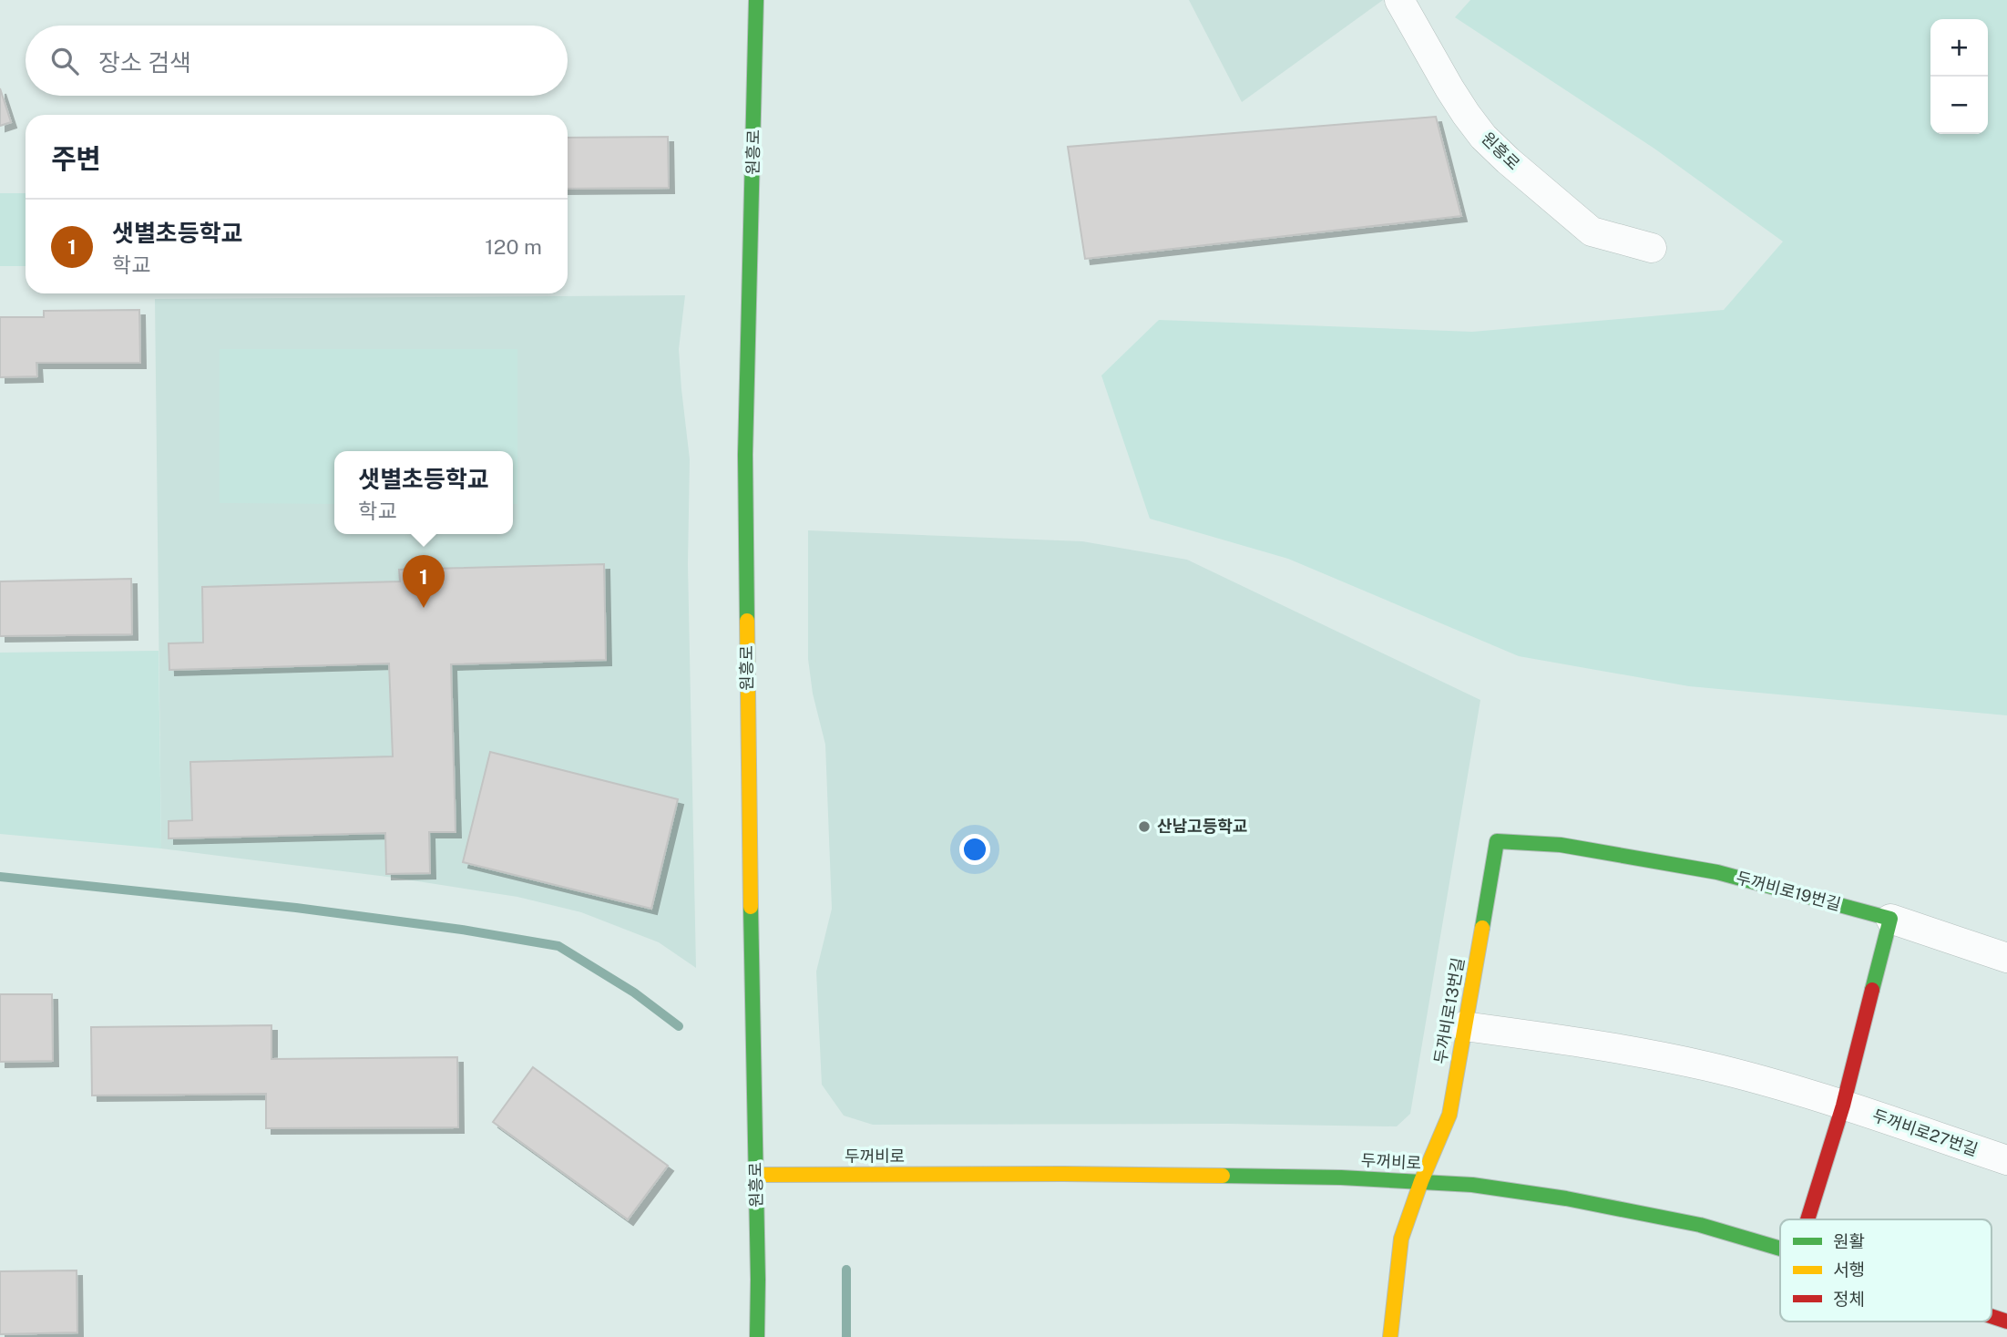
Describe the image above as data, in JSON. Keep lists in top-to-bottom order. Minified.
{"streets":{"street":["원흥로","두꺼비로19번길","두꺼비로13번길","두꺼비로27번길","두꺼비로"]},"crossings":[["원흥로","두꺼비로"],["두꺼비로19번길","두꺼비로13번길"],["두꺼비로13번길","두꺼비로"]],"places":["산남고등학교"],"legend":["원활","서행","정체"],"page":{"map_buttons":["+","−"],"search":"장소 검색","heading":"주변","list":[{"mark":"1","name":"샛별초등학교","note":"학교","value":"120 m"}],"popup":["샛별초등학교","학교"],"pins":"1"}}
